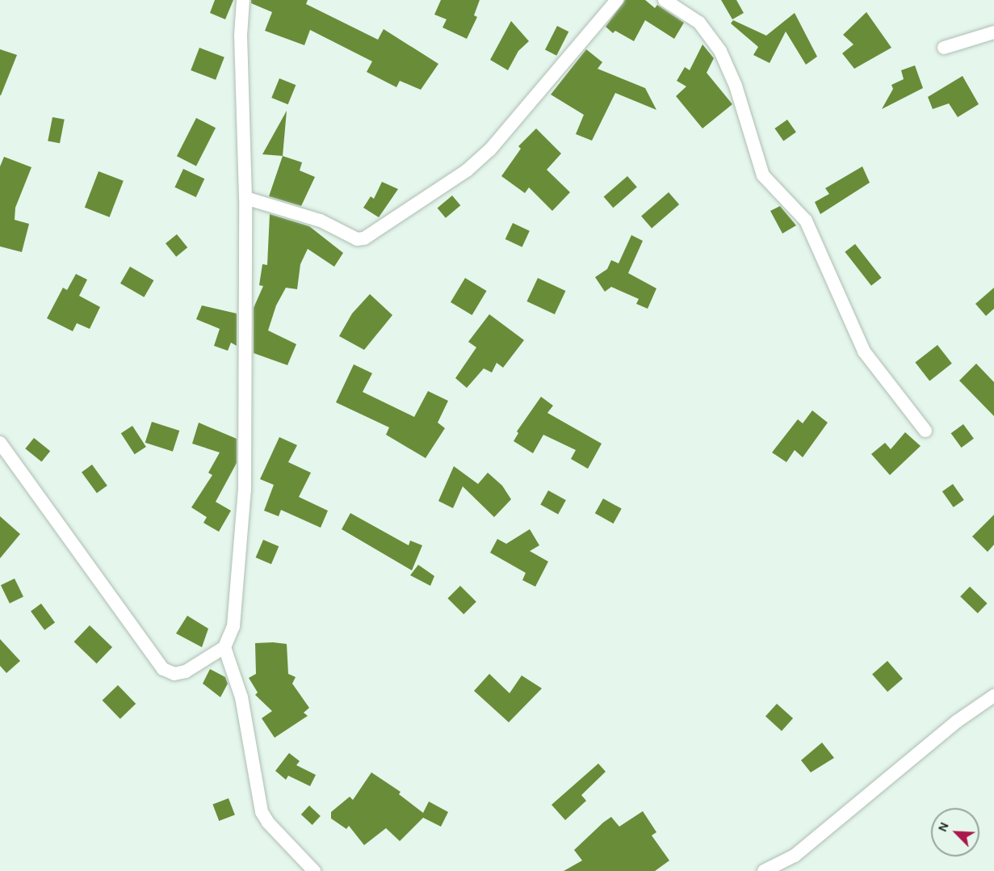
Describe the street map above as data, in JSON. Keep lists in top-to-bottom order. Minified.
{"north":"top left"}
